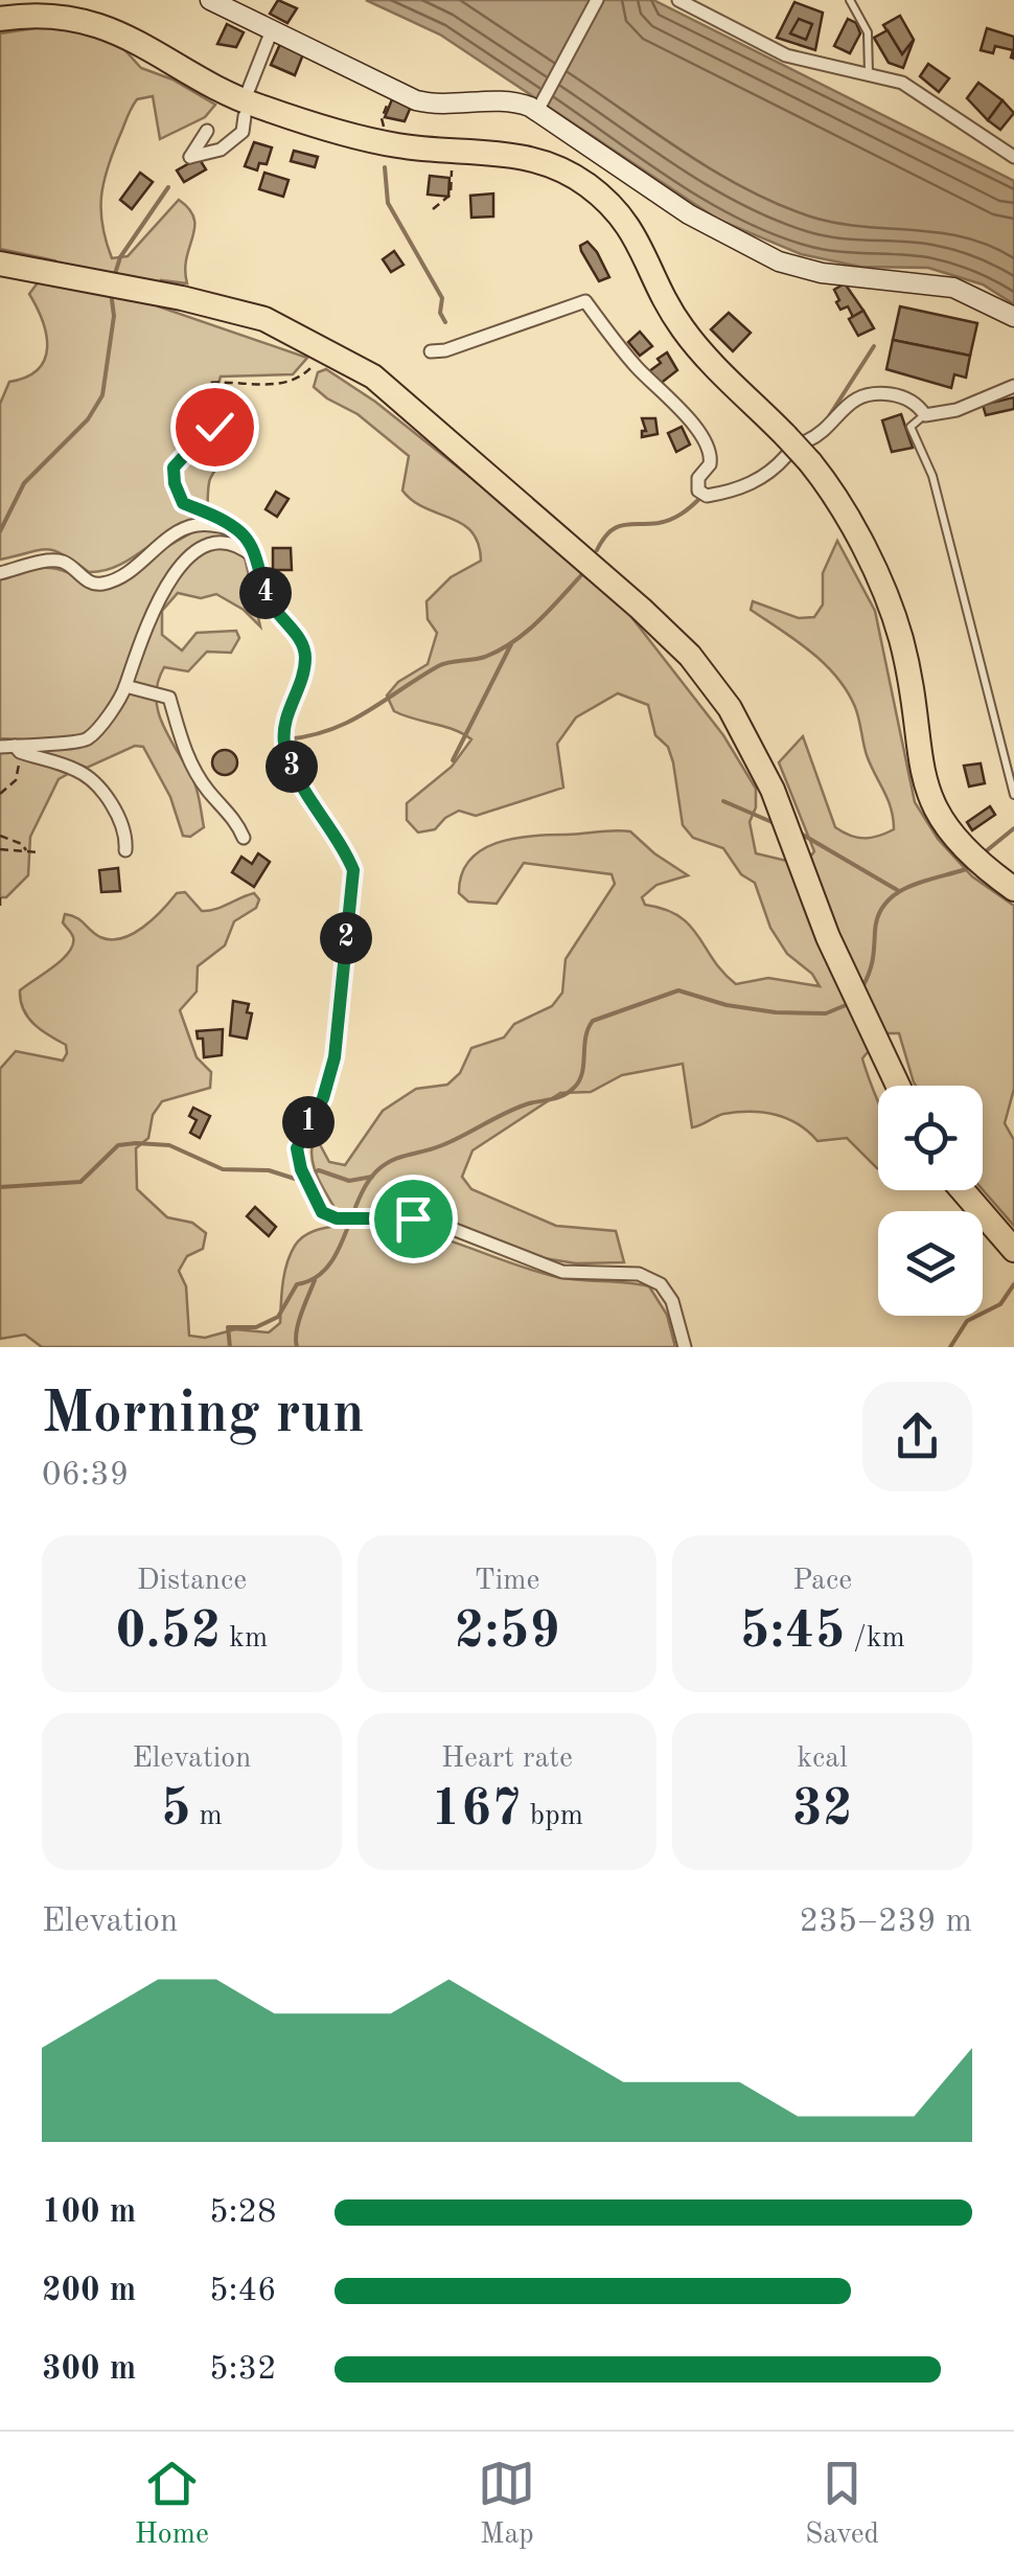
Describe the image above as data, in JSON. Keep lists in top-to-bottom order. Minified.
{"page":{"pins":["4","3","2","1"],"heading":["Morning run","06:39"],"stats":[["Distance","0.52 km"],["Time","2:59"],["Pace","5:45 /km"],["Elevation","5 m"],["Heart rate","167 bpm"],["kcal","32"]],"chart":["Elevation","235–239 m"],"list":[{"name":"100 m","note":"5:28"},{"name":"200 m","note":"5:46"},{"name":"300 m","note":"5:32"}],"tabs":["Home","Map","Saved"]}}
